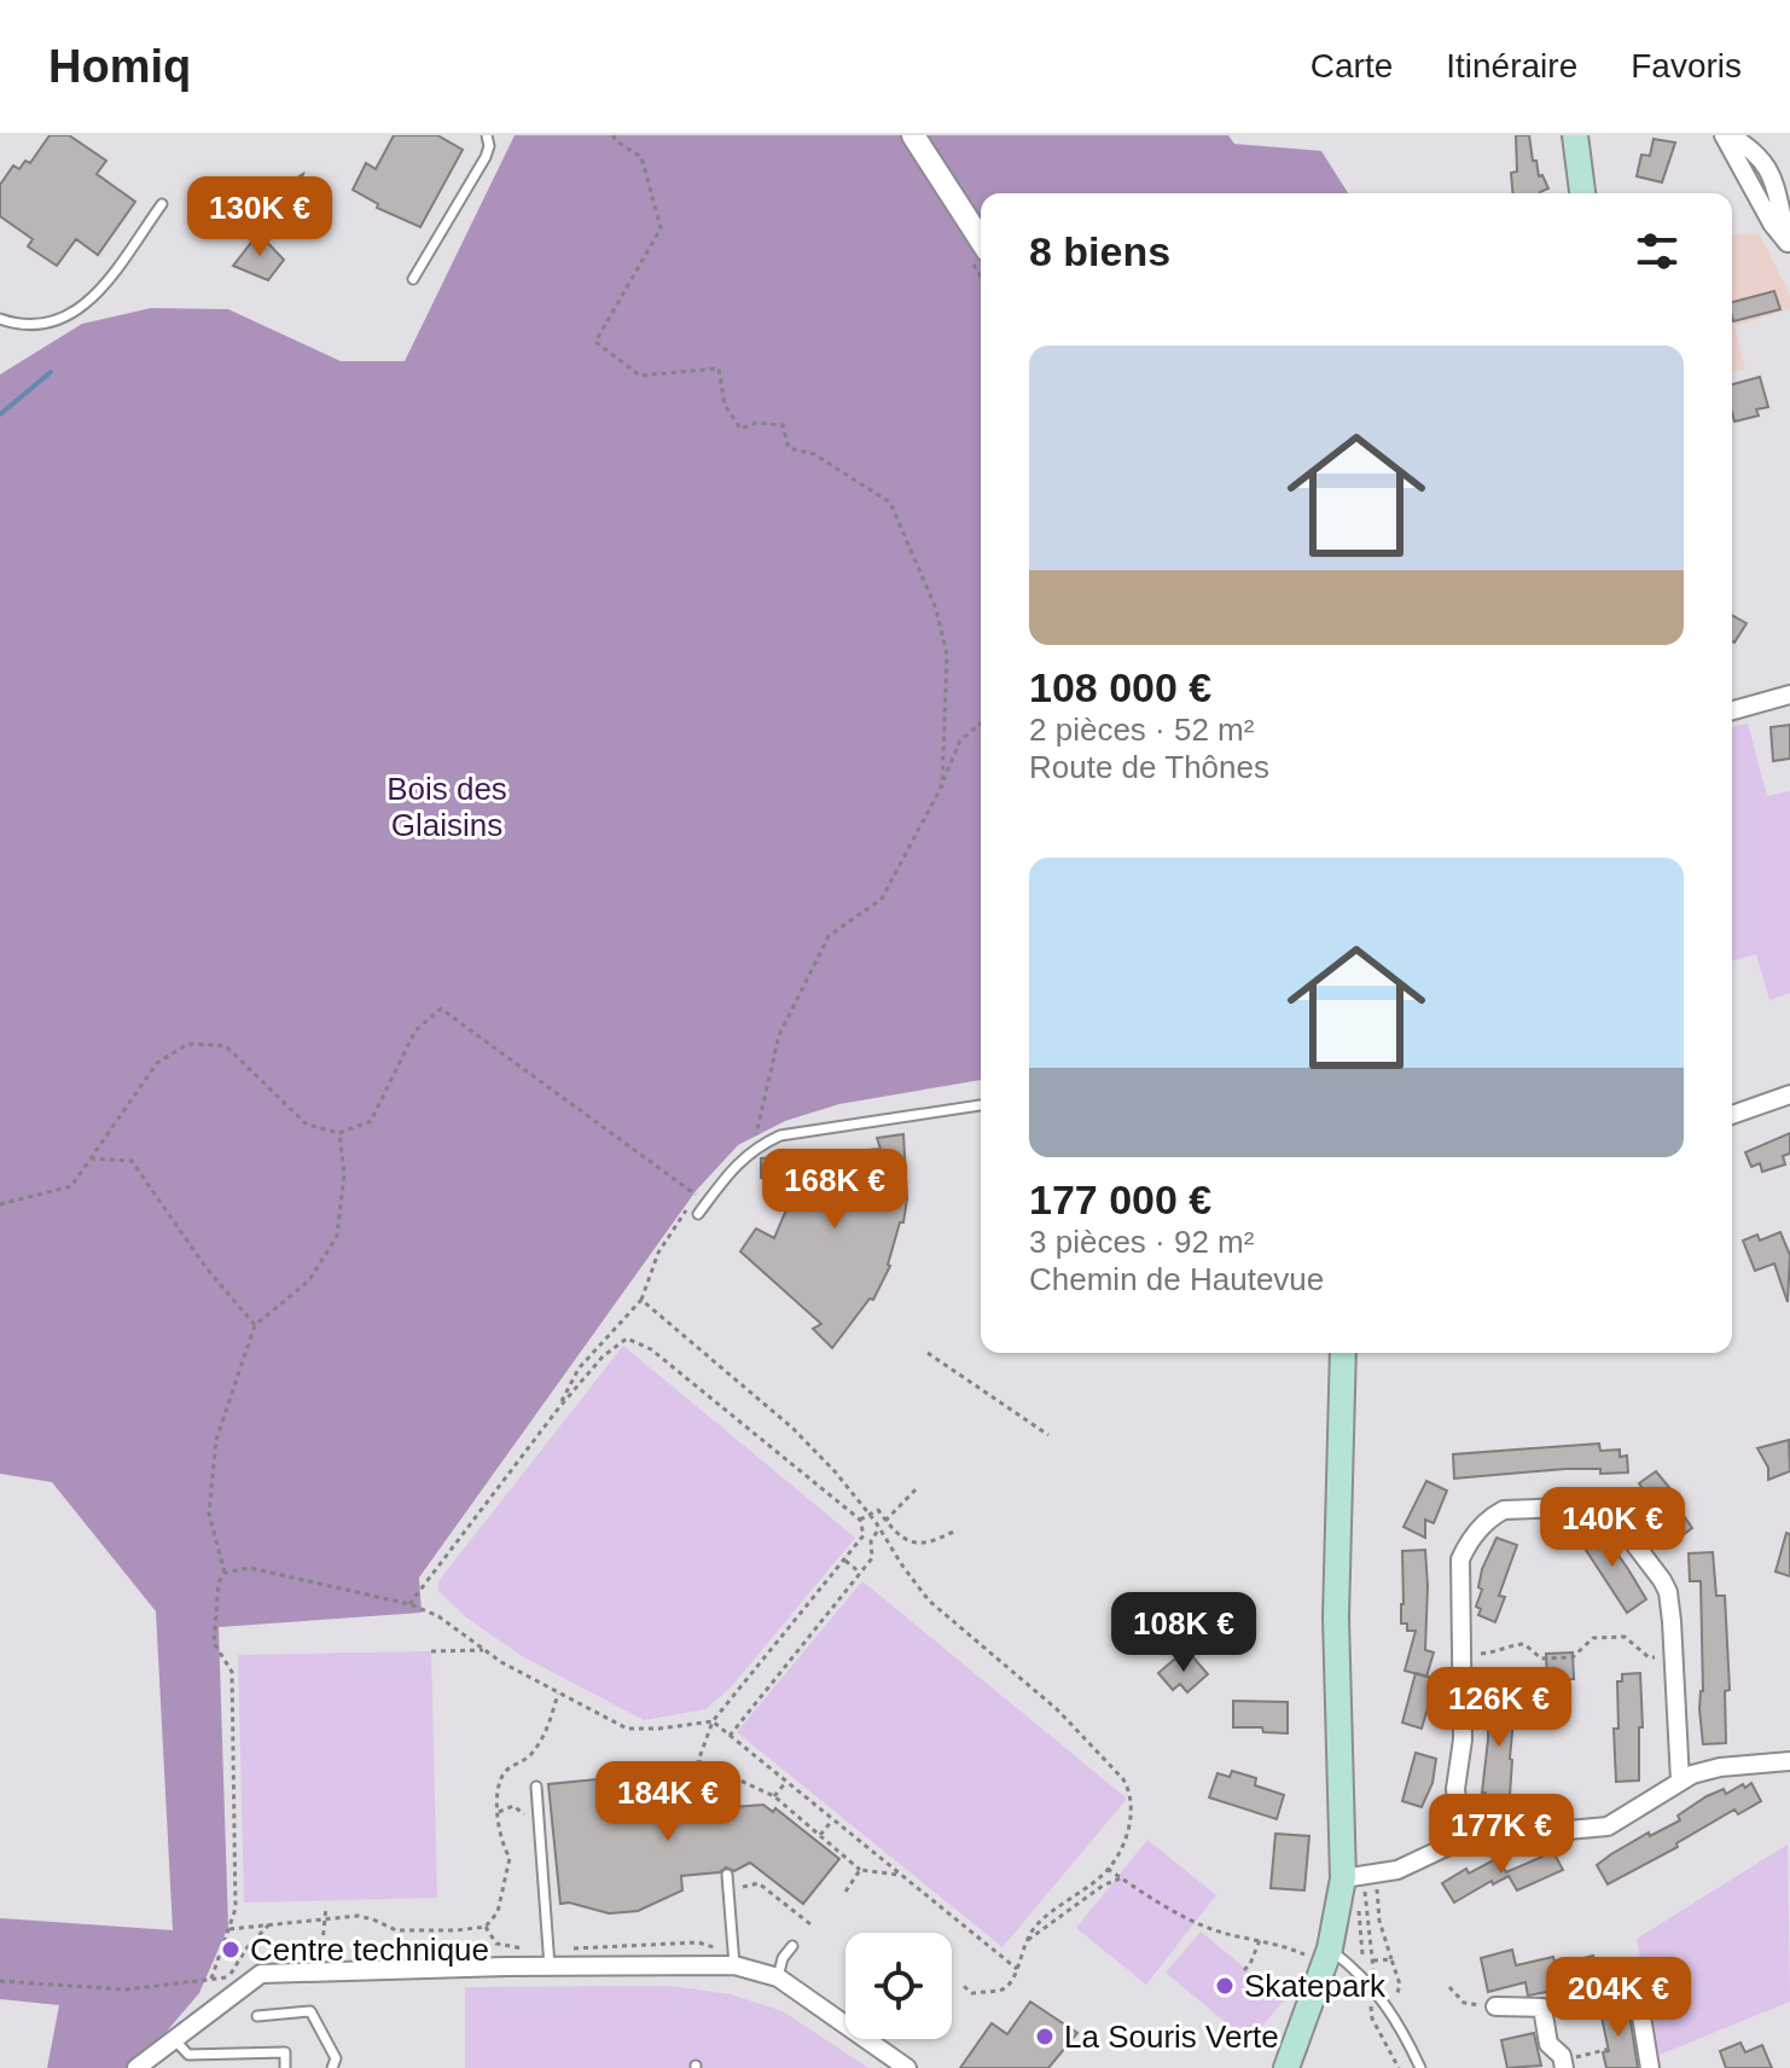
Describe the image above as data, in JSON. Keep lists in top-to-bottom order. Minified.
{"parks":["Bois des Glaisins"],"places":["Centre technique","Skatepark","La Souris Verte"],"page":{"header":"Homiq","nav":["Carte","Itinéraire","Favoris"],"price":["130K €","168K €","140K €","108K €","126K €","184K €","177K €","204K €"],"heading":"8 biens","list":[{"name":"108 000 €","note":"2 pièces · 52 m² · Route de Thônes"},{"name":"177 000 €","note":"3 pièces · 92 m² · Chemin de Hautevue"}]}}
